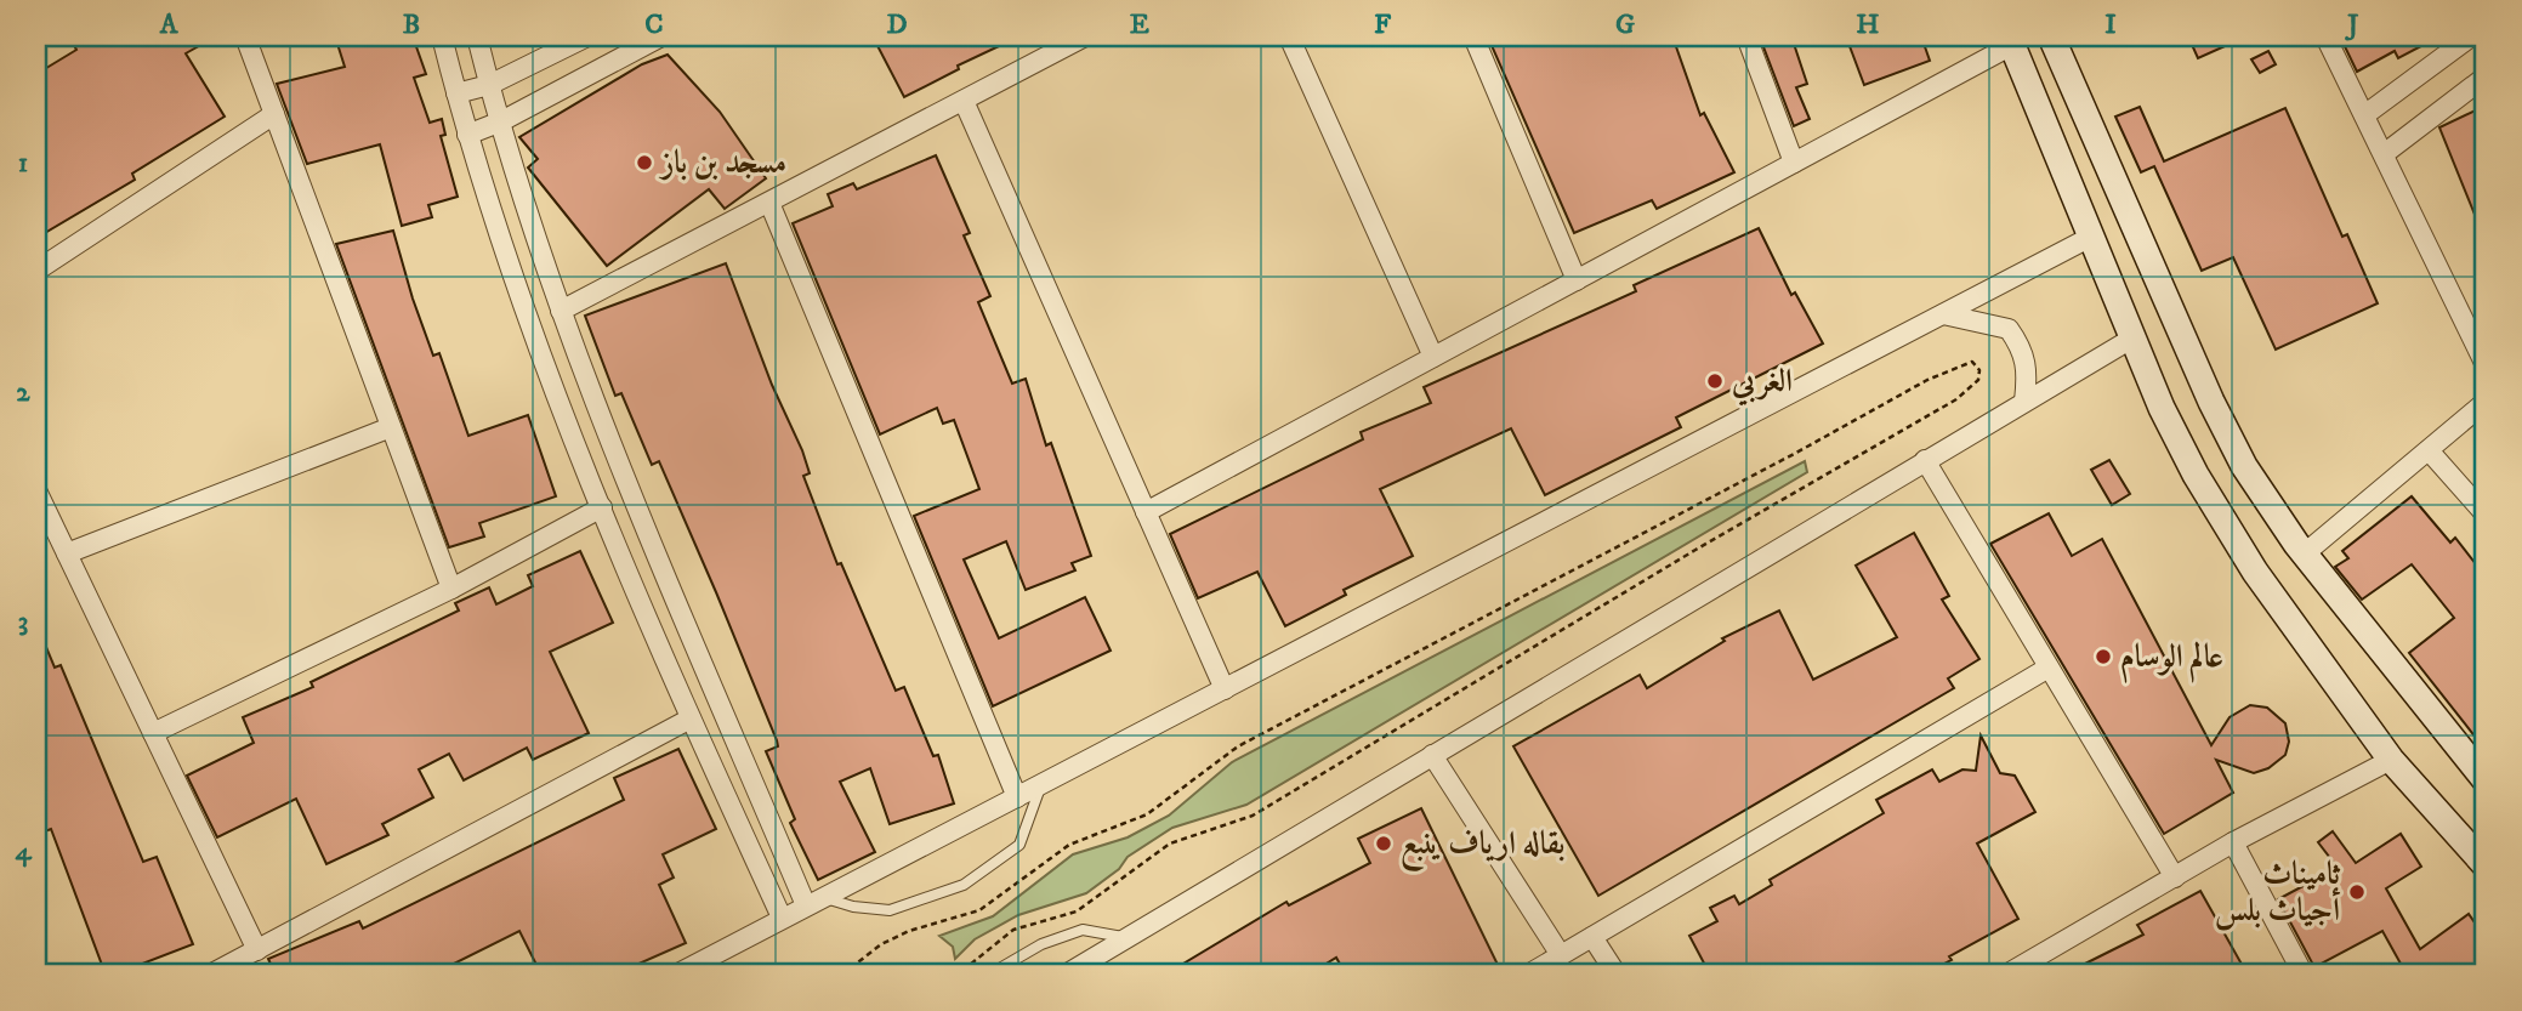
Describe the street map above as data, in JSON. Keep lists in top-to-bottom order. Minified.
{"places":["مسجد بن باز","الغربي","عالم الوسام","بقاله ارياف ينبع","ثاميناث أجياث بلس"],"grid":{"columns":["A","B","C","D","E","F","G","H","I","J"],"rows":["1","2","3","4"]}}
